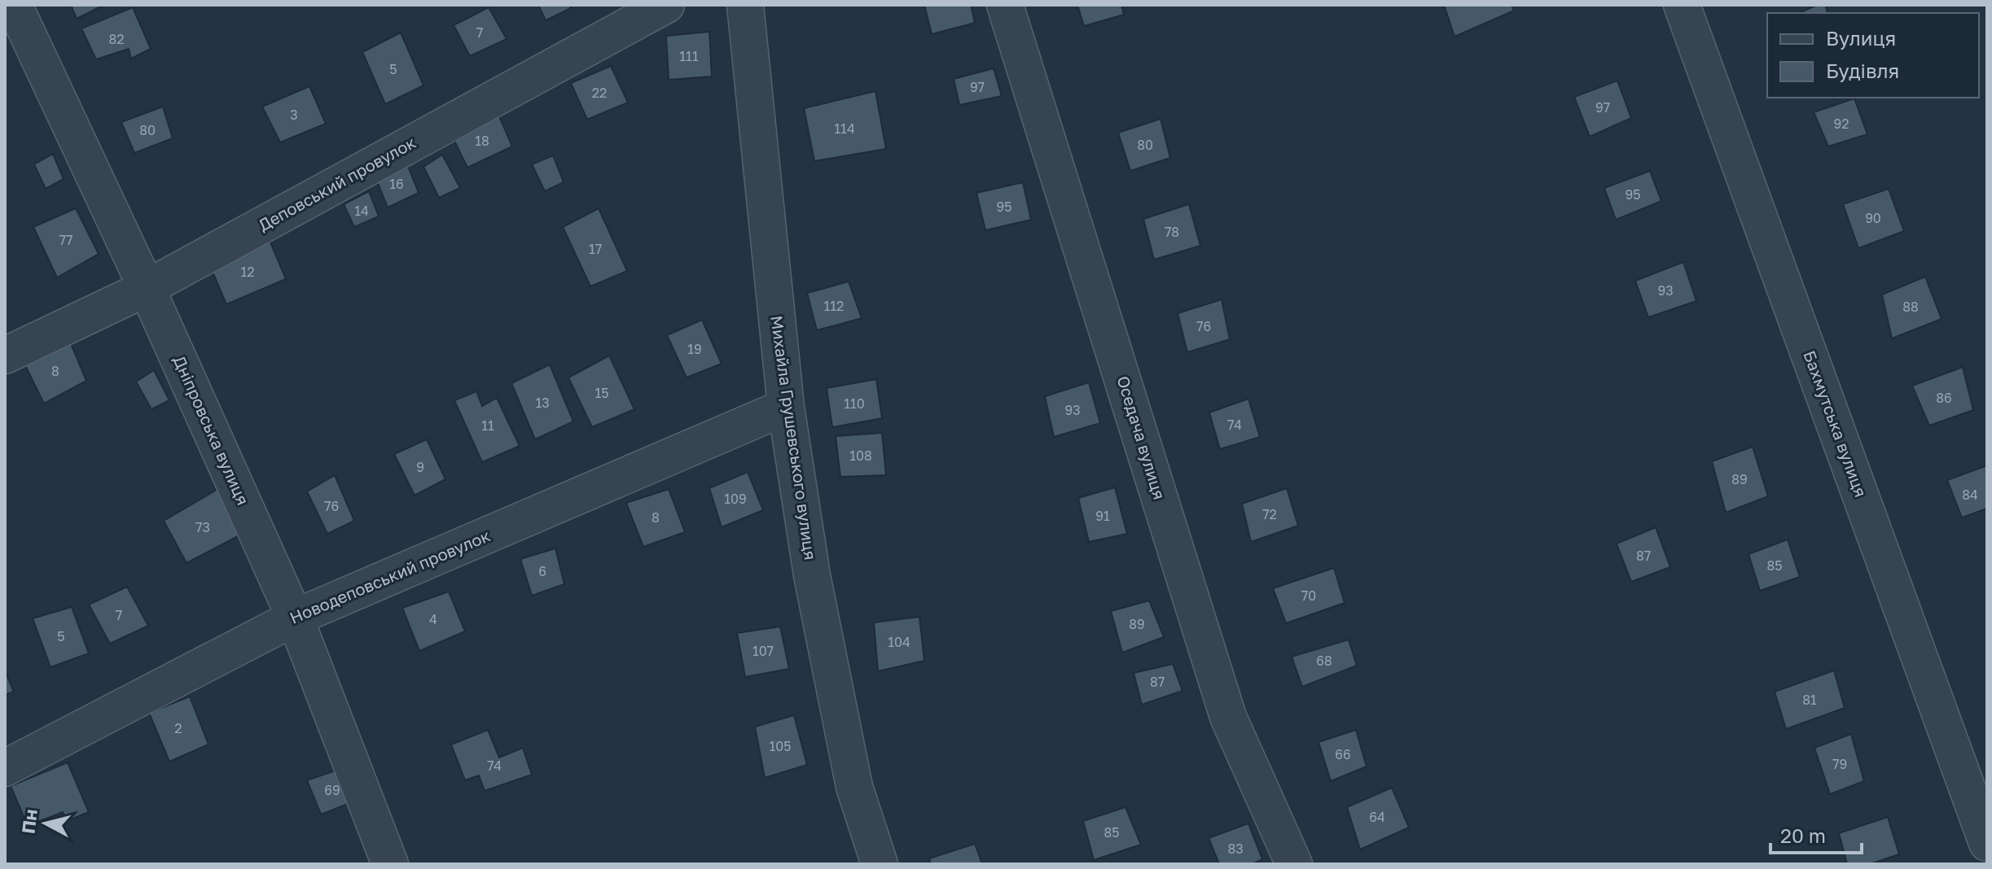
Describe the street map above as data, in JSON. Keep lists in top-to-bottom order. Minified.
{"streets":{"street":["Деповський провулок","Бахмутська вулиця","Дніпровська вулиця","Михайла Грушевського вулиця","Оседача вулиця","Новодеповський провулок"]},"crossings":[["Деповський провулок","Дніпровська вулиця"],["Дніпровська вулиця","Новодеповський провулок"],["Михайла Грушевського вулиця","Новодеповський провулок"]],"house_numbers":["7","82","111","5","97","22","97","3","92","114","80","18","80","16","95","95","14","90","78","77","17","12","93","112","88","76","19","8","15","86","13","110","93","74","11","108","9","89","84","109","76","72","91","8","73","87","85","6","70","7","4","89","5","104","107","68","87","81","2","105","66","79","74","69","64","85","83"],"legend":["Вулиця","Будівля"],"scale_bar":"20 m","north":"left"}
